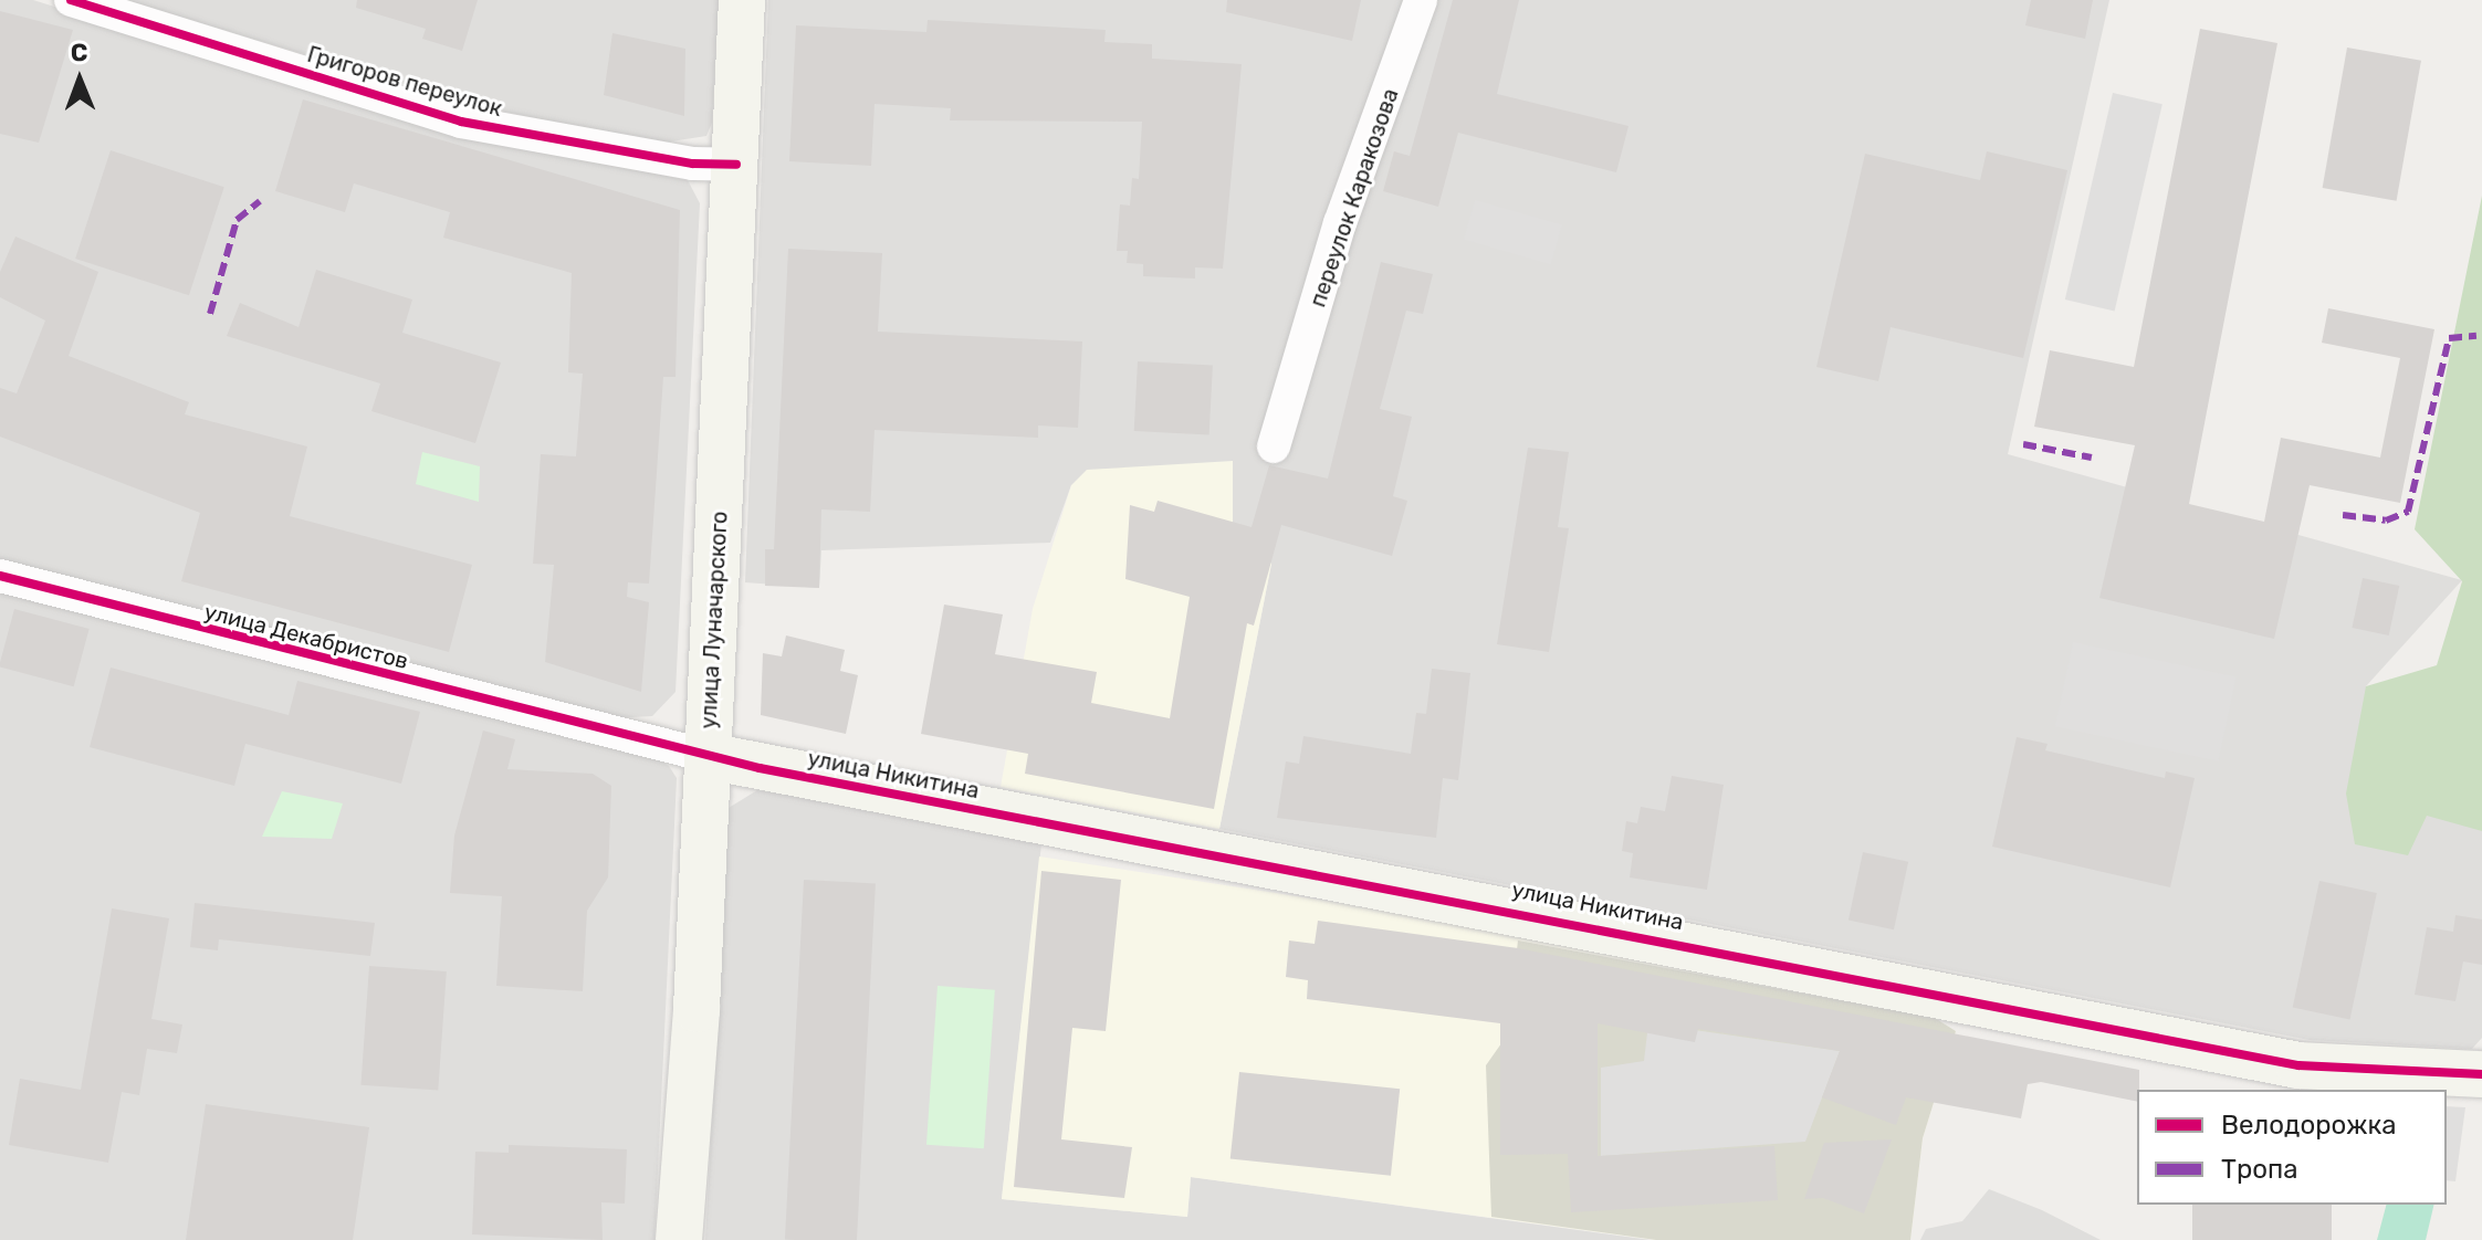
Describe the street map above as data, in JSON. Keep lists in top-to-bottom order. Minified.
{"streets":{"street":["Григоров переулок","переулок Каракозова","улица Луначарского","улица Декабристов","улица Никитина"]},"crossings":[["Григоров переулок","улица Луначарского"],["улица Луначарского","улица Декабристов"],["улица Луначарского","улица Никитина"],["улица Декабристов","улица Никитина"]],"legend":["Велодорожка","Тропа"],"north":"top"}
